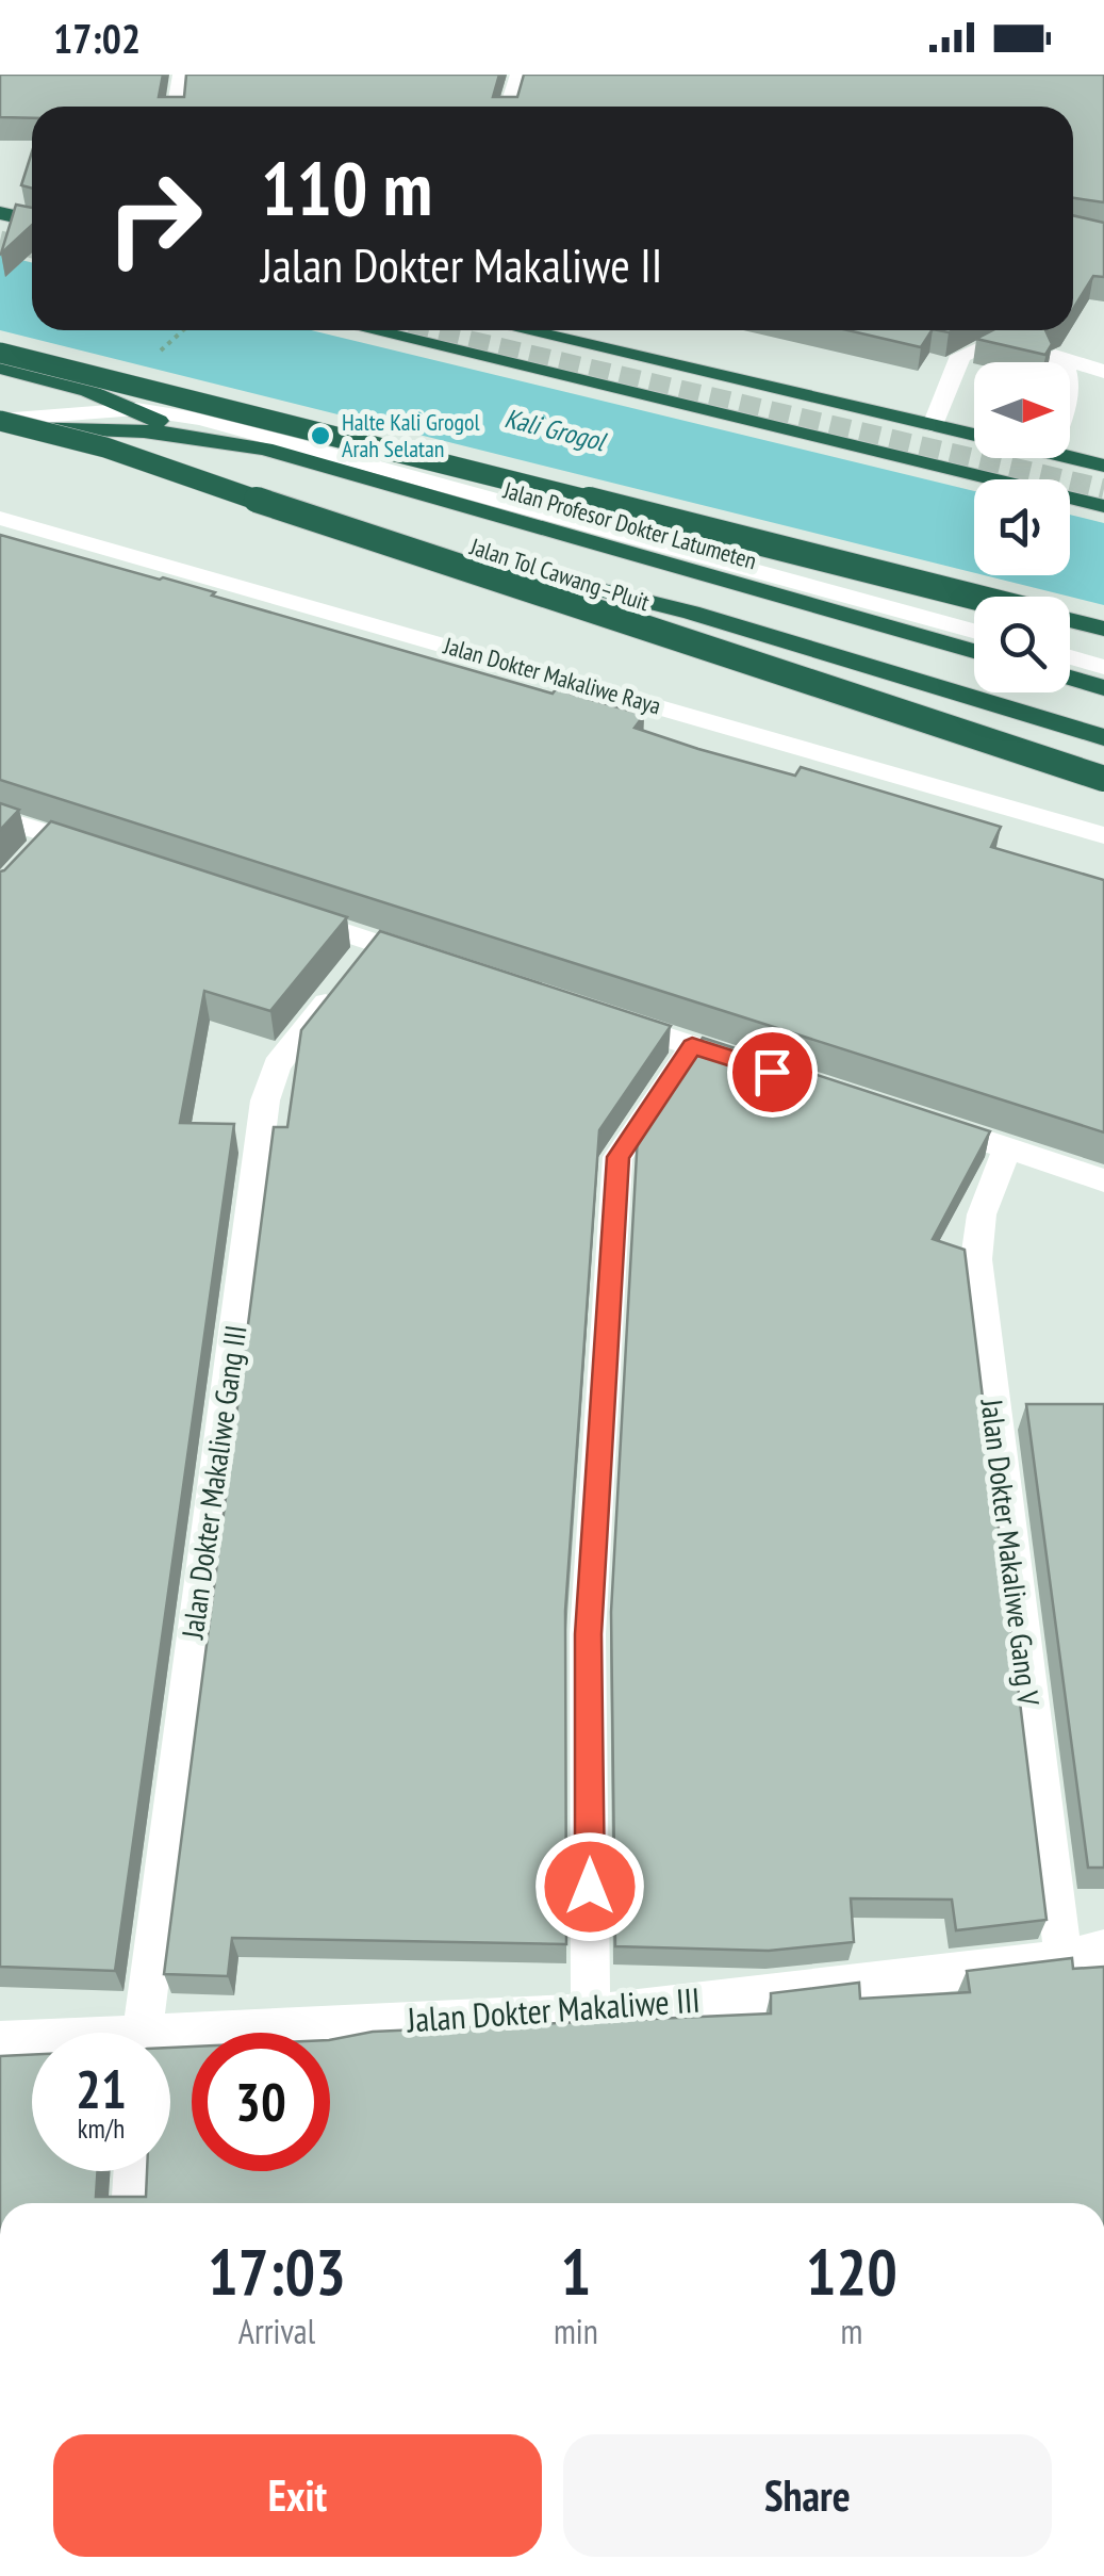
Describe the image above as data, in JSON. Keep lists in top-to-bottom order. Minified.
{"streets":{"highway":["Jalan Profesor Dokter Latumeten","Jalan Tol Cawang–Pluit"],"street":["Jalan Dokter Makaliwe Raya","Jalan Dokter Makaliwe Gang III","Jalan Dokter Makaliwe Gang V","Jalan Dokter Makaliwe III"]},"crossings":[["Jalan Dokter Makaliwe Gang V","Jalan Dokter Makaliwe III"]],"water":["Kali Grogol"],"places":["Halte Kali Grogol Arah Selatan"],"north":"right","page":{"status":"17:02","turn":["110 m","Jalan Dokter Makaliwe II"],"speed":"21 km/h","limit":"30","eta":["17:03","Arrival","1","min","120","m"],"buttons":["Exit","Share"]}}
